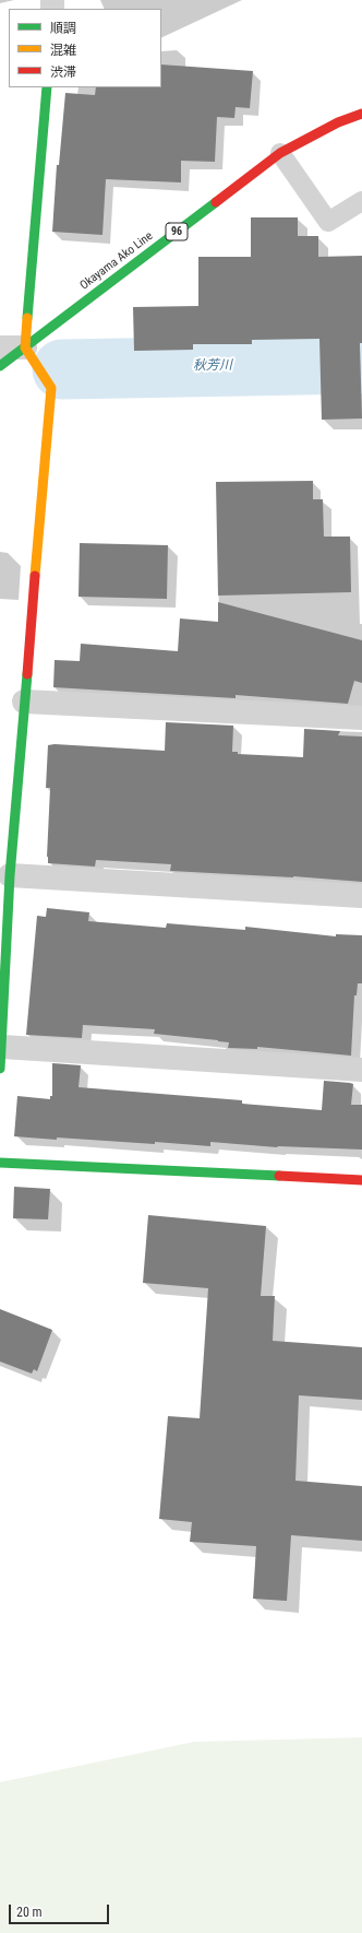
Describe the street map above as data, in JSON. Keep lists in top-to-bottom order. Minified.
{"streets":{"street":["96","Okayama Ako Line"]},"water":["秋芳川"],"legend":["順調","混雑","渋滞"],"scale_bar":"20 m"}
